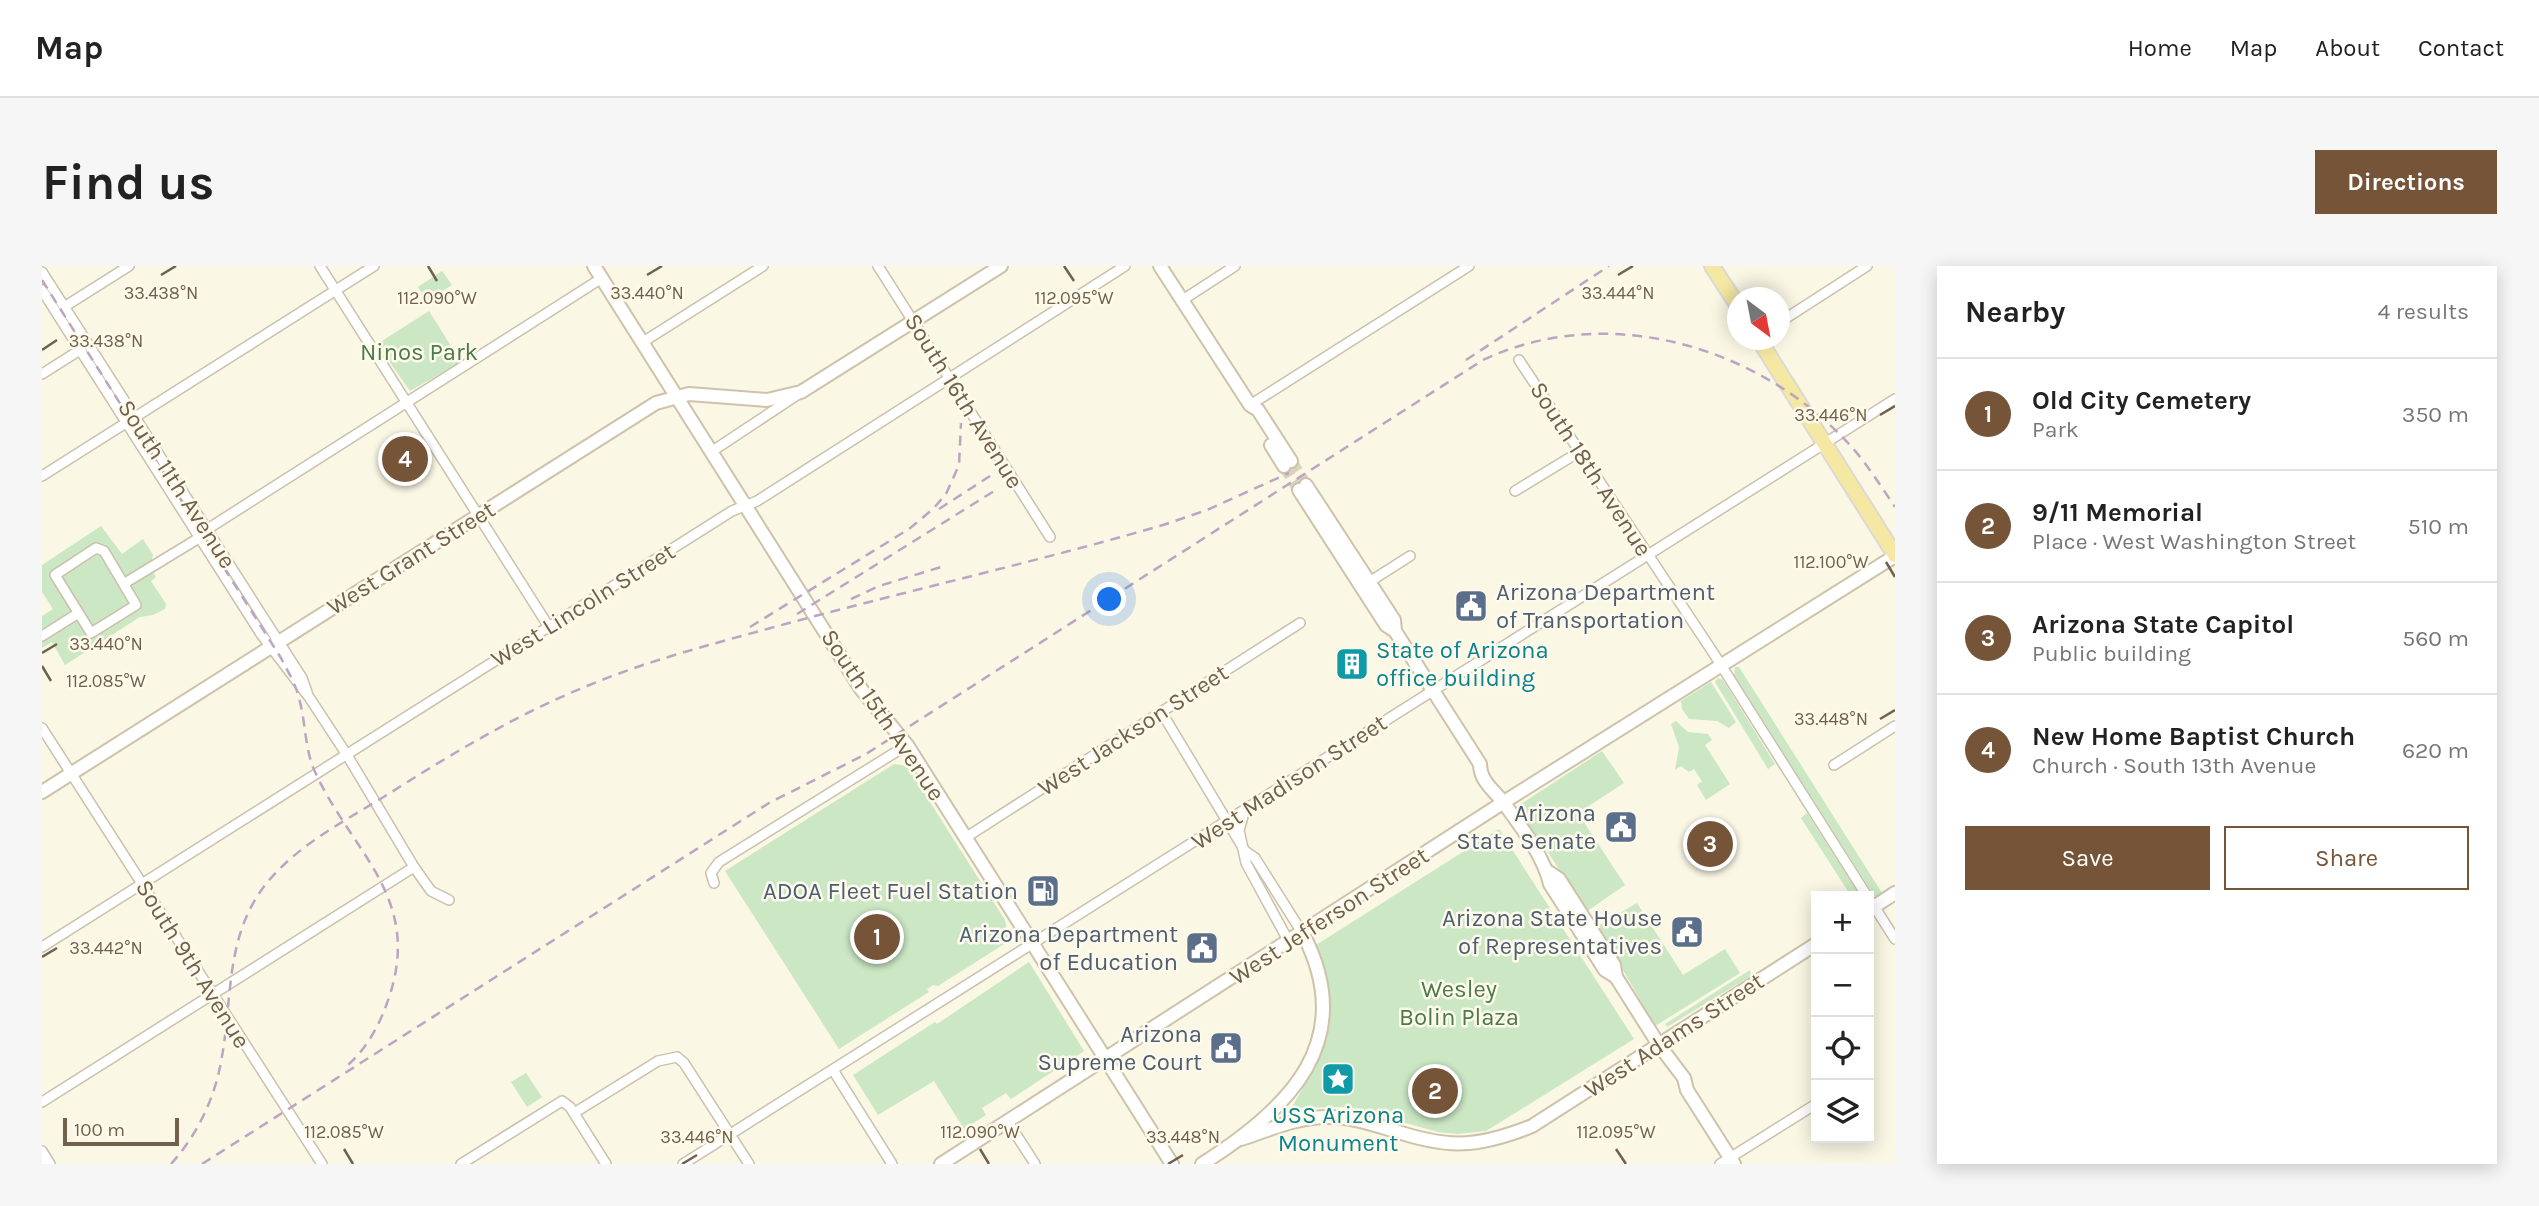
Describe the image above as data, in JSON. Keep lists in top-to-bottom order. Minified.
{"streets":{"main road":["West Grant Street","South 15th Avenue","West Jefferson Street","West Adams Street"],"street":["South 16th Avenue","South 18th Avenue","South 11th Avenue","West Lincoln Street","West Jackson Street","West Madison Street","South 9th Avenue"]},"crossings":[["South 16th Avenue","West Grant Street"],["South 16th Avenue","West Lincoln Street"],["South 18th Avenue","West Madison Street"],["South 18th Avenue","West Jefferson Street"],["South 11th Avenue","West Grant Street"],["South 11th Avenue","West Lincoln Street"],["West Grant Street","South 15th Avenue"],["West Grant Street","South 9th Avenue"],["West Lincoln Street","South 15th Avenue"],["West Lincoln Street","South 9th Avenue"],["South 15th Avenue","West Jackson Street"],["South 15th Avenue","West Madison Street"],["South 15th Avenue","West Jefferson Street"]],"parks":["Ninos Park","Wesley Bolin Plaza"],"places":{"public building":["Arizona Department of Transportation","Arizona State Senate","Arizona State House of Representatives","Arizona Department of Education","Arizona Supreme Court"],"building":["State of Arizona office building"],"fuel station":["ADOA Fleet Fuel Station"],"place":["USS Arizona Monument"]},"scale_bar":"100 m","north":"bottom right","page":{"header":"Map","nav":["Home","Map","About","Contact"],"buttons":["Directions",["Save","Share"]],"title":"Find us","heading":["Nearby","4 results"],"list":[{"mark":"1","name":"Old City Cemetery","note":"Park","value":"350 m"},{"mark":"2","name":"9/11 Memorial","note":"Place · West Washington Street","value":"510 m"},{"mark":"3","name":"Arizona State Capitol","note":"Public building","value":"560 m"},{"mark":"4","name":"New Home Baptist Church","note":"Church · South 13th Avenue","value":"620 m"}],"pins":["4","3","1","2"],"map_buttons":["+","−"],"scale":"100 m"},"coordinates":["33.438°N","33.440°N","33.444°N","112.090°W","112.095°W","33.446°N","112.100°W","112.085°W","33.448°N","33.442°N"]}
